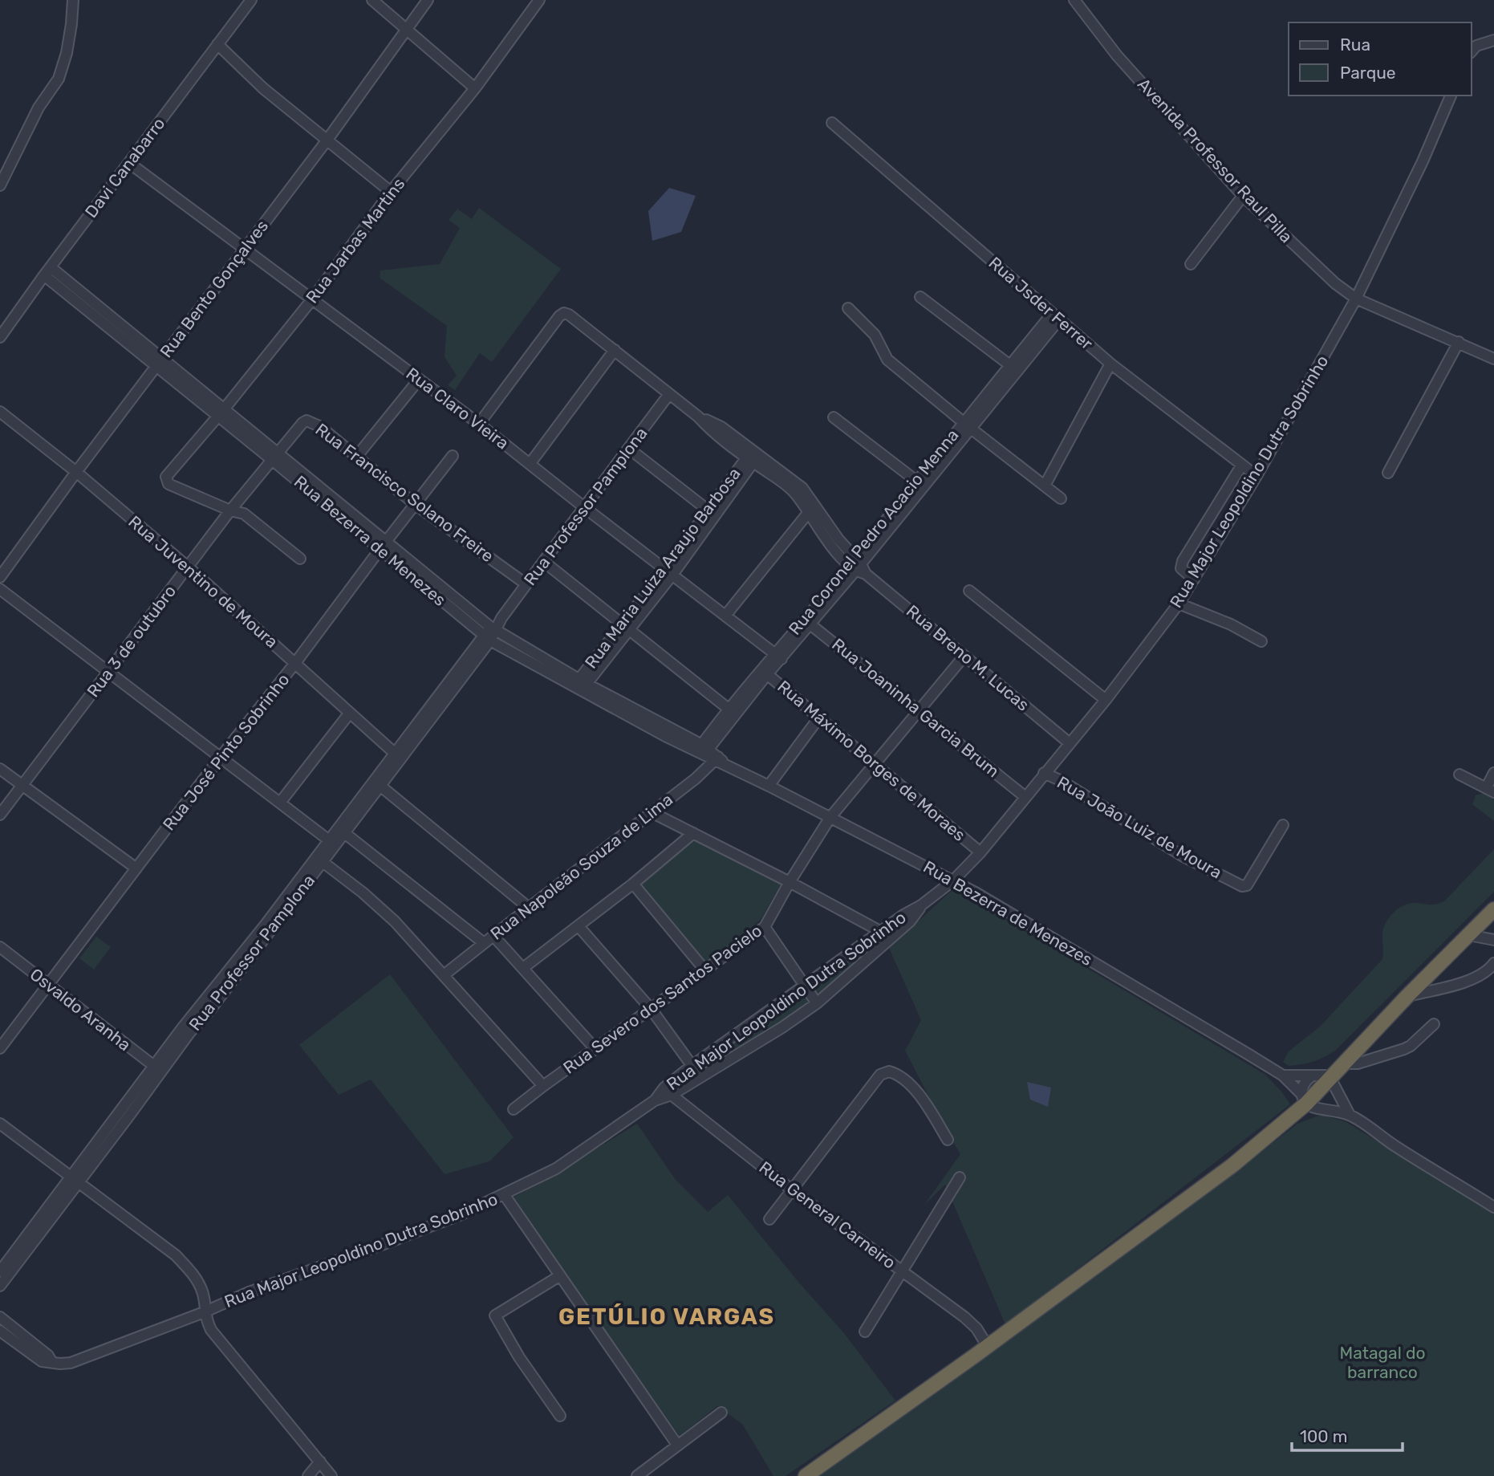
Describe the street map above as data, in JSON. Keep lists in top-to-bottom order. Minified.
{"streets":{"street":["Avenida Professor Raul Pilla","Davi Canabarro","Rua Jarbas Martins","Rua Bento Gonçalves","Rua Jsder Ferrer","Rua Claro Vieira","Rua Major Leopoldino Dutra Sobrinho","Rua Francisco Solano Freire","Rua Professor Pamplona","Rua Coronel Pedro Acacio Menna","Rua Bezerra de Menezes","Rua Maria Luiza Araujo Barbosa","Rua Juventino de Moura","Rua 3 de outubro","Rua Breno M. Lucas","Rua Joaninha Garcia Brum","Rua José Pinto Sobrinho","Rua Máximo Borges de Moraes","Rua João Luiz de Moura","Rua Napoleão Souza de Lima","Rua Severo dos Santos Pacielo","Osvaldo Aranha","Rua General Carneiro"]},"crossings":[["Avenida Professor Raul Pilla","Rua Major Leopoldino Dutra Sobrinho"],["Davi Canabarro","Rua Claro Vieira"],["Davi Canabarro","Rua Bezerra de Menezes"],["Rua Jarbas Martins","Rua Claro Vieira"],["Rua Jarbas Martins","Rua Bezerra de Menezes"],["Rua Jarbas Martins","Rua 3 de outubro"],["Rua Bento Gonçalves","Rua Claro Vieira"],["Rua Bento Gonçalves","Rua Bezerra de Menezes"],["Rua Bento Gonçalves","Rua Juventino de Moura"],["Rua Jsder Ferrer","Rua Major Leopoldino Dutra Sobrinho"],["Rua Jsder Ferrer","Rua Coronel Pedro Acacio Menna"],["Rua Claro Vieira","Rua Professor Pamplona"],["Rua Claro Vieira","Rua Coronel Pedro Acacio Menna"],["Rua Claro Vieira","Rua Maria Luiza Araujo Barbosa"],["Rua Claro Vieira","Rua Breno M. Lucas"],["Rua Major Leopoldino Dutra Sobrinho","Rua Bezerra de Menezes"],["Rua Major Leopoldino Dutra Sobrinho","Rua Breno M. Lucas"],["Rua Major Leopoldino Dutra Sobrinho","Rua Joaninha Garcia Brum"],["Rua Major Leopoldino Dutra Sobrinho","Rua Máximo Borges de Moraes"],["Rua Major Leopoldino Dutra Sobrinho","Rua João Luiz de Moura"],["Rua Major Leopoldino Dutra Sobrinho","Rua General Carneiro"],["Rua Francisco Solano Freire","Rua Professor Pamplona"],["Rua Francisco Solano Freire","Rua 3 de outubro"],["Rua Francisco Solano Freire","Rua José Pinto Sobrinho"],["Rua Professor Pamplona","Rua Bezerra de Menezes"],["Rua Professor Pamplona","Rua Juventino de Moura"],["Rua Professor Pamplona","Rua Breno M. Lucas"],["Rua Professor Pamplona","Osvaldo Aranha"],["Rua Coronel Pedro Acacio Menna","Rua Bezerra de Menezes"],["Rua Coronel Pedro Acacio Menna","Rua Breno M. Lucas"],["Rua Coronel Pedro Acacio Menna","Rua Joaninha Garcia Brum"],["Rua Coronel Pedro Acacio Menna","Rua Máximo Borges de Moraes"],["Rua Bezerra de Menezes","Rua Maria Luiza Araujo Barbosa"],["Rua Bezerra de Menezes","Rua 3 de outubro"],["Rua Bezerra de Menezes","Rua José Pinto Sobrinho"],["Rua Bezerra de Menezes","Rua Napoleão Souza de Lima"],["Rua Bezerra de Menezes","Rua Severo dos Santos Pacielo"],["Rua Maria Luiza Araujo Barbosa","Rua Breno M. Lucas"],["Rua Juventino de Moura","Rua 3 de outubro"],["Rua Juventino de Moura","Rua José Pinto Sobrinho"],["Rua Breno M. Lucas","Rua Severo dos Santos Pacielo"],["Rua Joaninha Garcia Brum","Rua Severo dos Santos Pacielo"],["Rua José Pinto Sobrinho","Osvaldo Aranha"],["Rua Máximo Borges de Moraes","Rua Severo dos Santos Pacielo"]],"districts":["GETÚLIO VARGAS"],"parks":["Matagal do barranco"],"legend":["Rua","Parque"],"scale_bar":"100 m"}
